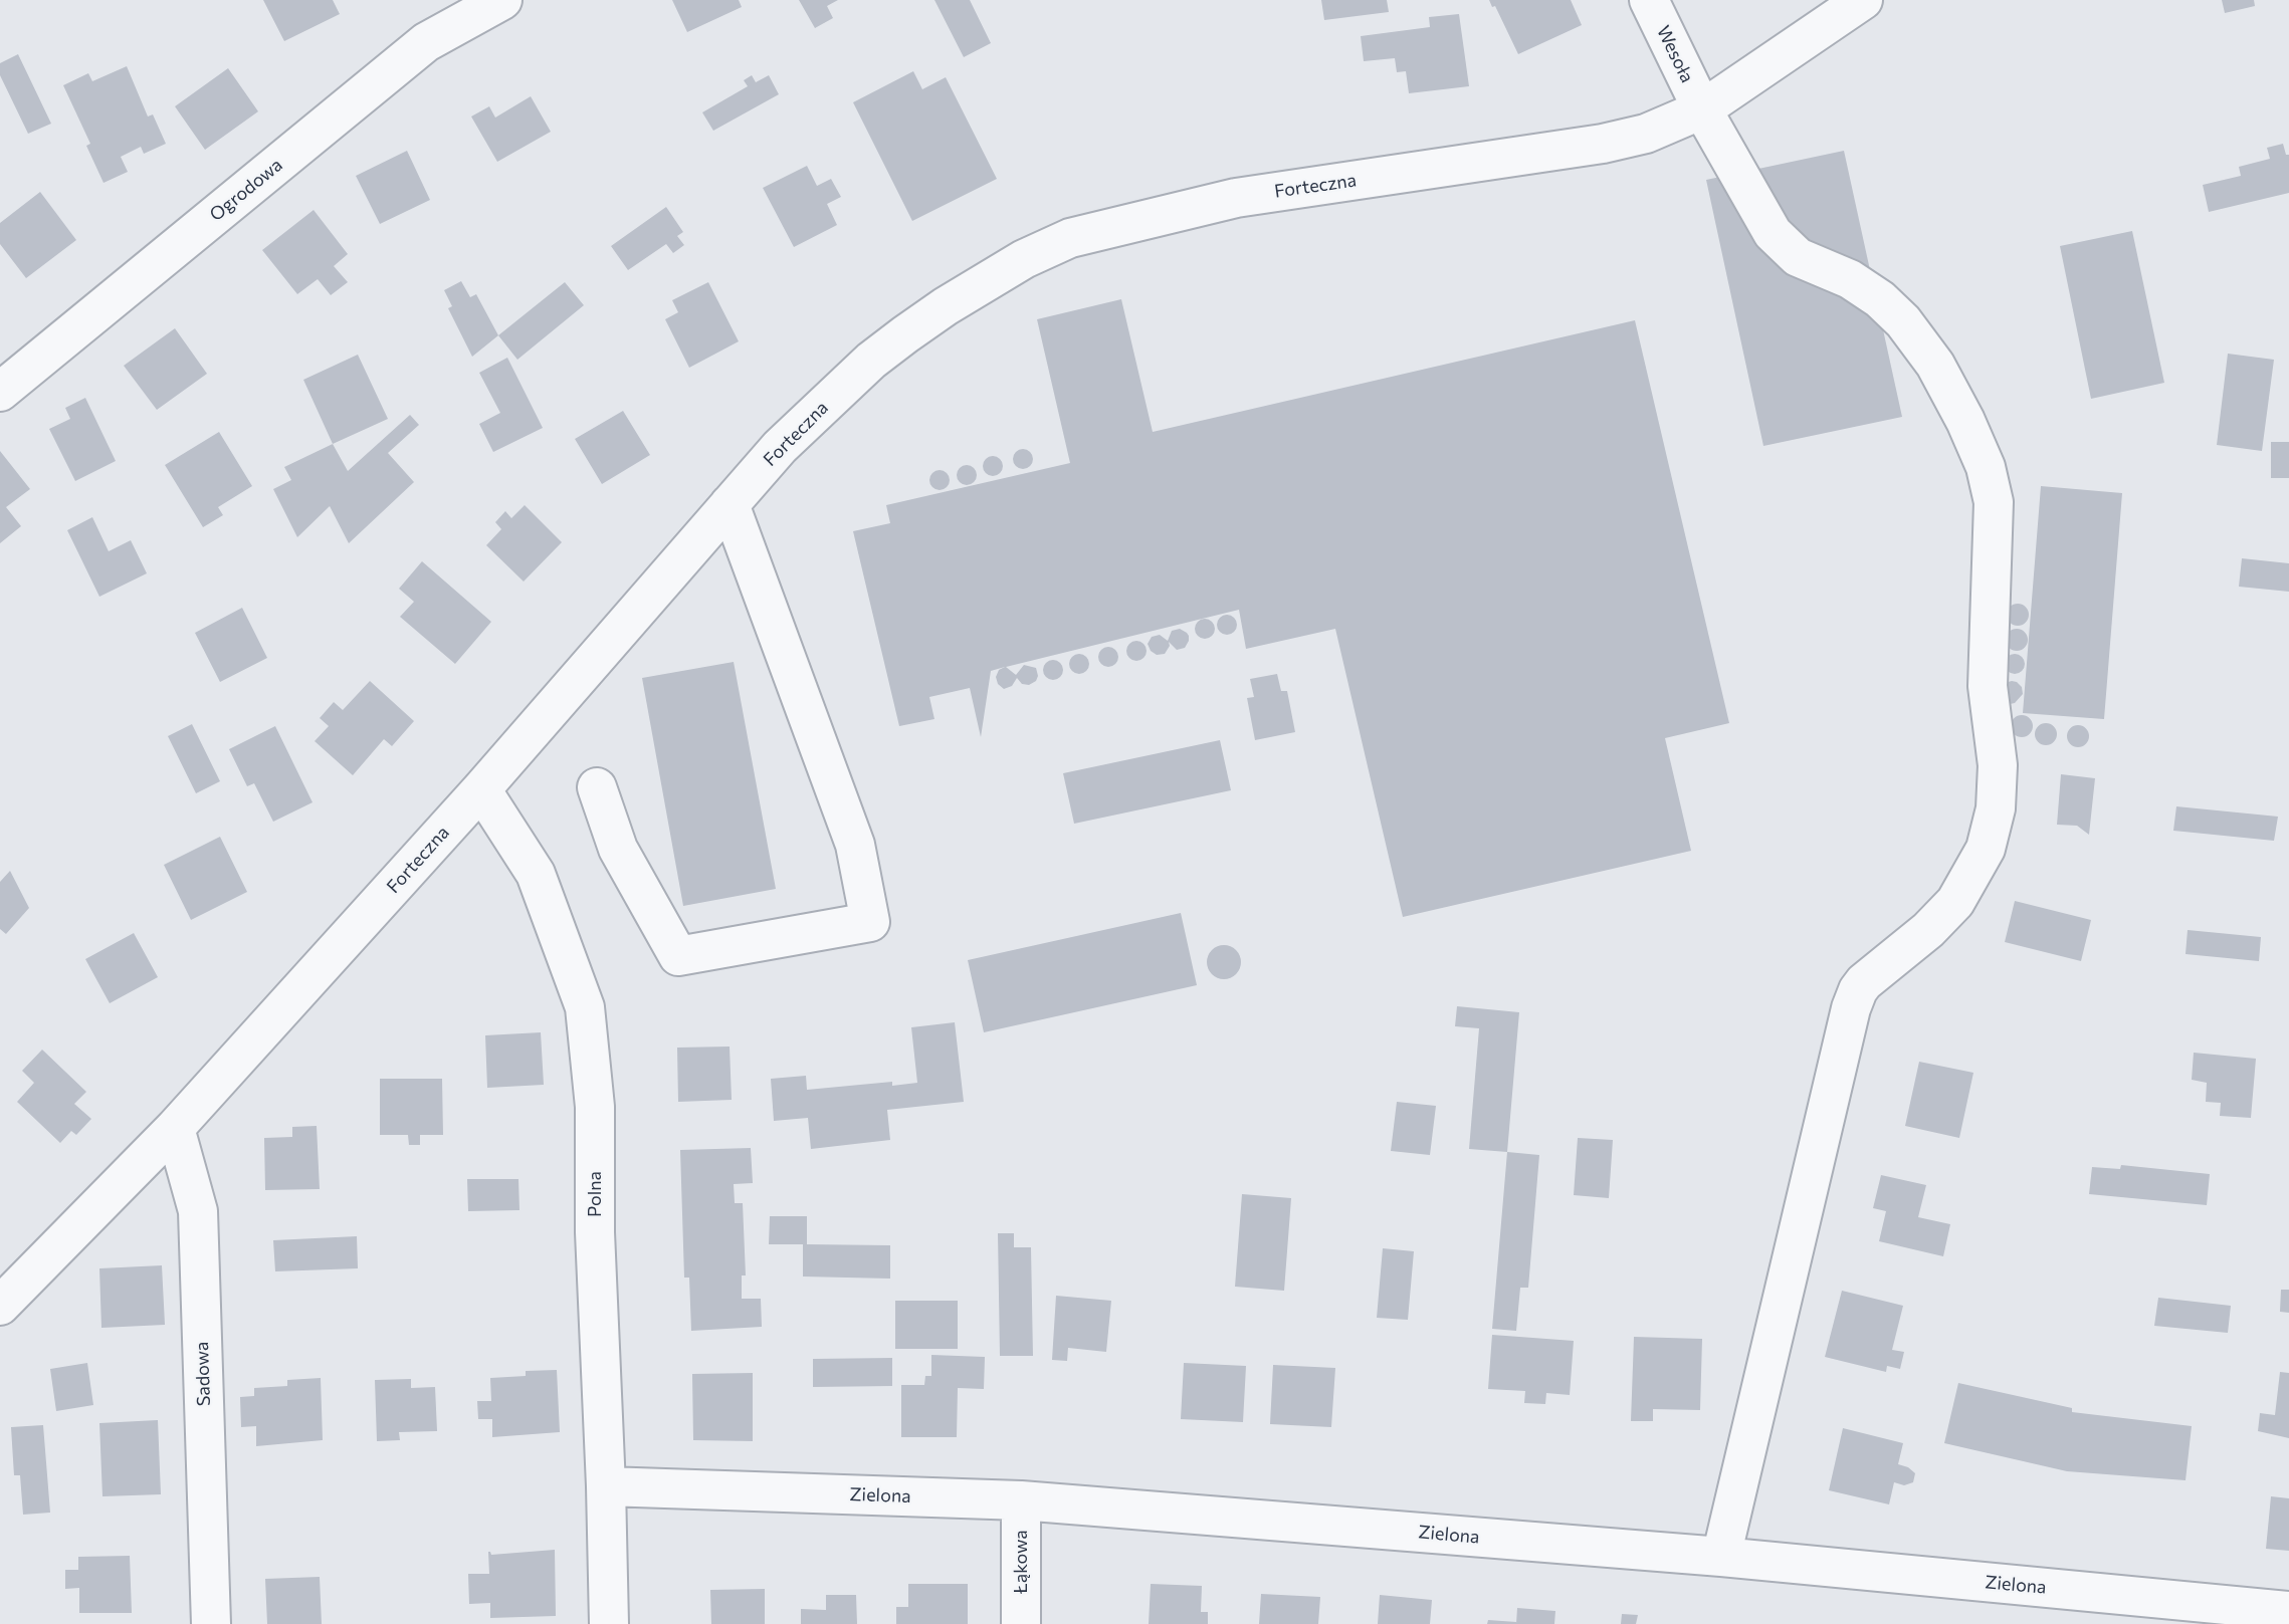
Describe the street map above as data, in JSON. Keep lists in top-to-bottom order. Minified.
{"streets":{"street":["Wesoła","Forteczna","Ogrodowa","Polna","Sadowa","Zielona","Łąkowa"]},"crossings":[["Wesoła","Forteczna"],["Wesoła","Zielona"],["Forteczna","Polna"],["Forteczna","Sadowa"],["Polna","Zielona"],["Zielona","Łąkowa"]]}
